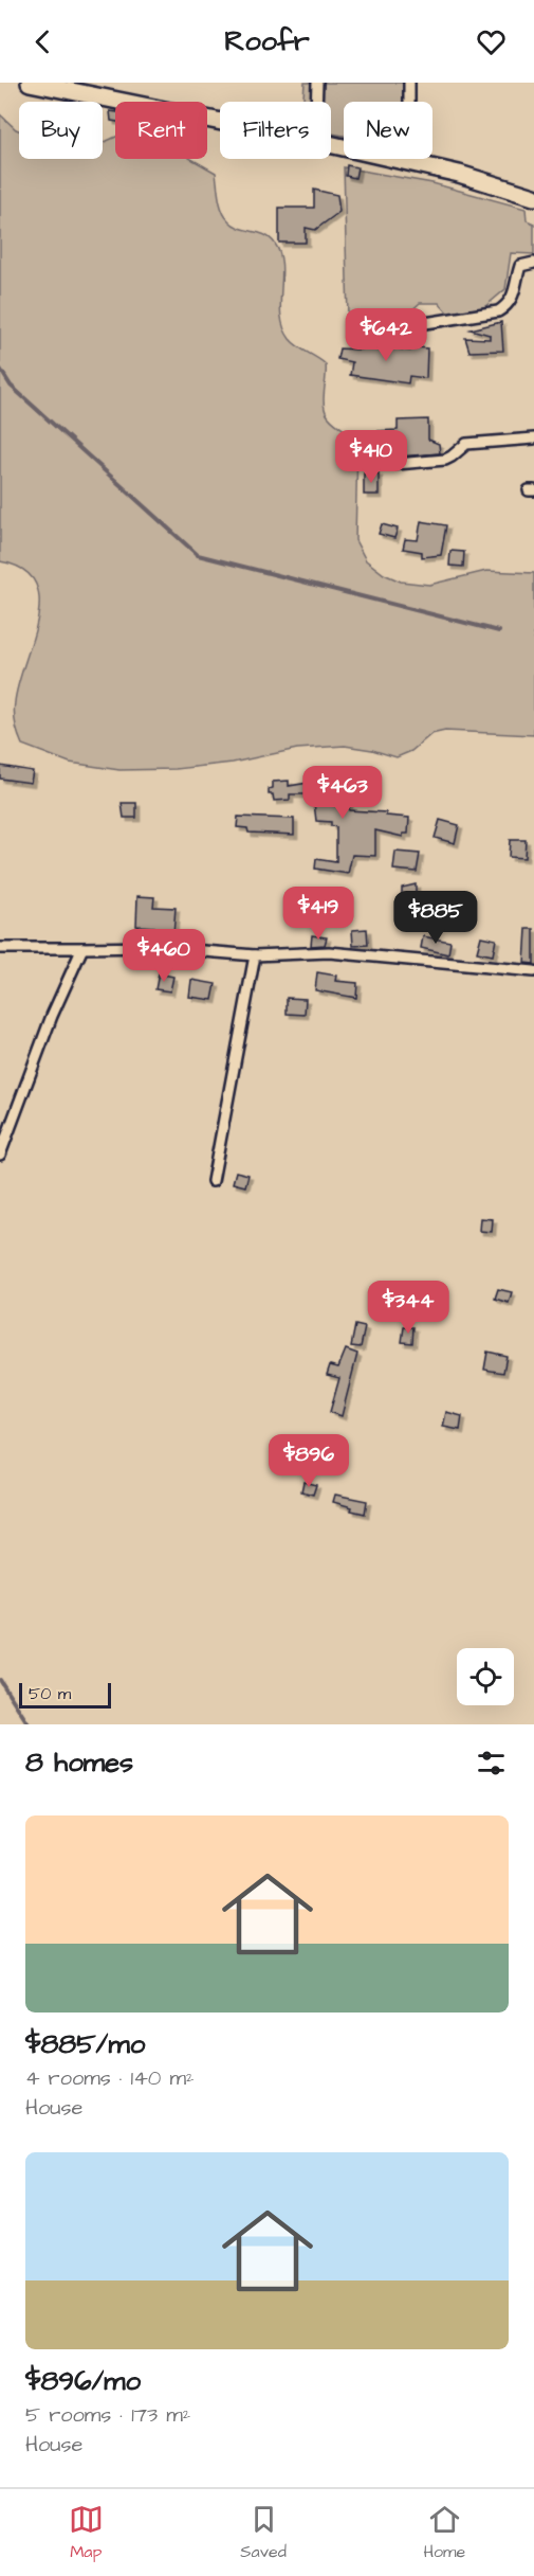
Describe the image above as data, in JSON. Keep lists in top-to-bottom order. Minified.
{"scale_bar":"50 m","page":{"header":"Roofr","chip":["Buy","Rent","Filters","New"],"price":["$642","$410","$463","$419","$885","$460","$344","$896"],"scale":"50 m","heading":"8 homes","list":[{"name":"$885/mo","note":"4 rooms · 140 m² · House"},{"name":"$896/mo","note":"5 rooms · 173 m² · House"}],"tabs":["Map","Saved","Home"]}}
